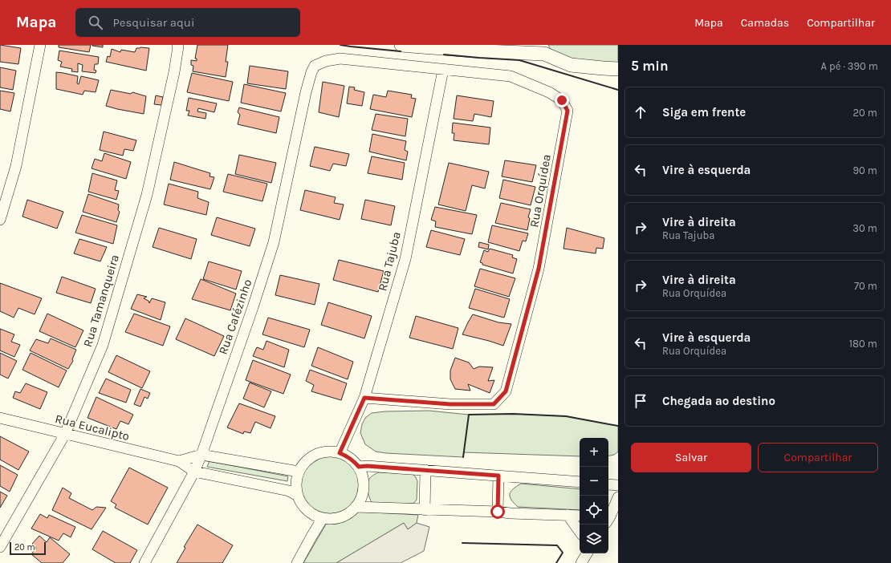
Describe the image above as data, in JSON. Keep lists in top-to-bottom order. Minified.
{"streets":{"street":["Rua Orquídea","Rua Tajuba","Rua Tamanqueira","Rua Cafézinho","Rua Eucalipto"]},"crossings":[["Rua Orquídea","Rua Tajuba"],["Rua Orquídea","Rua Cafézinho"],["Rua Tamanqueira","Rua Eucalipto"],["Rua Cafézinho","Rua Eucalipto"]],"scale_bar":"20 m","page":{"header":"Mapa","search":"Pesquisar aqui","nav":["Mapa","Camadas","Compartilhar"],"heading":["5 min","A pé · 390 m"],"list":[["Siga em frente","20 m"],["Vire à esquerda","90 m"],["Vire à direita","Rua Tajuba","30 m"],["Vire à direita","Rua Orquídea","70 m"],["Vire à esquerda","Rua Orquídea","180 m"],"Chegada ao destino"],"buttons":["Salvar","Compartilhar"],"map_buttons":["+","−"],"scale":"20 m"}}
